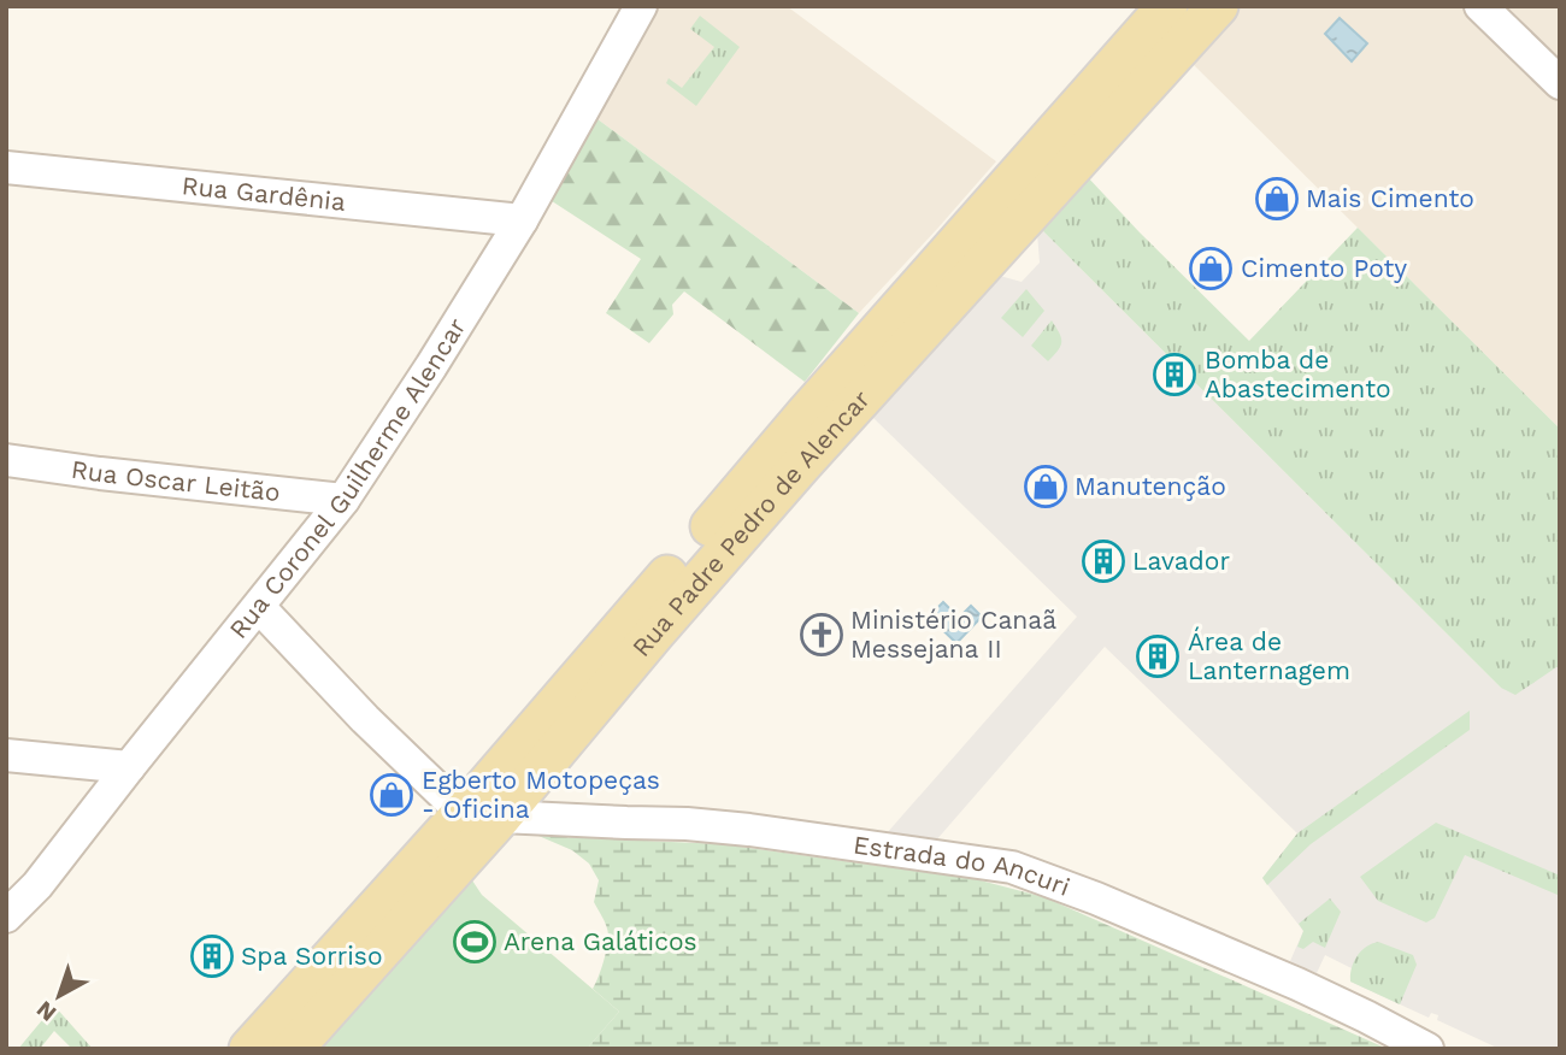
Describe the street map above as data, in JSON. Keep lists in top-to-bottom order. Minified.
{"streets":{"main road":["Rua Padre Pedro de Alencar"],"street":["Rua Gardênia","Rua Coronel Guilherme Alencar","Rua Oscar Leitão","Estrada do Ancuri"]},"crossings":[["Rua Gardênia","Rua Coronel Guilherme Alencar"],["Rua Coronel Guilherme Alencar","Rua Oscar Leitão"],["Rua Padre Pedro de Alencar","Estrada do Ancuri"]],"places":{"shop":["Mais Cimento","Cimento Poty","Manutenção","Egberto Motopeças - Oficina"],"building":["Bomba de Abastecimento","Lavador","Área de Lanternagem","Spa Sorriso"],"church":["Ministério Canaã Messejana II"],"sports":["Arena Galáticos"]},"north":"bottom left"}
